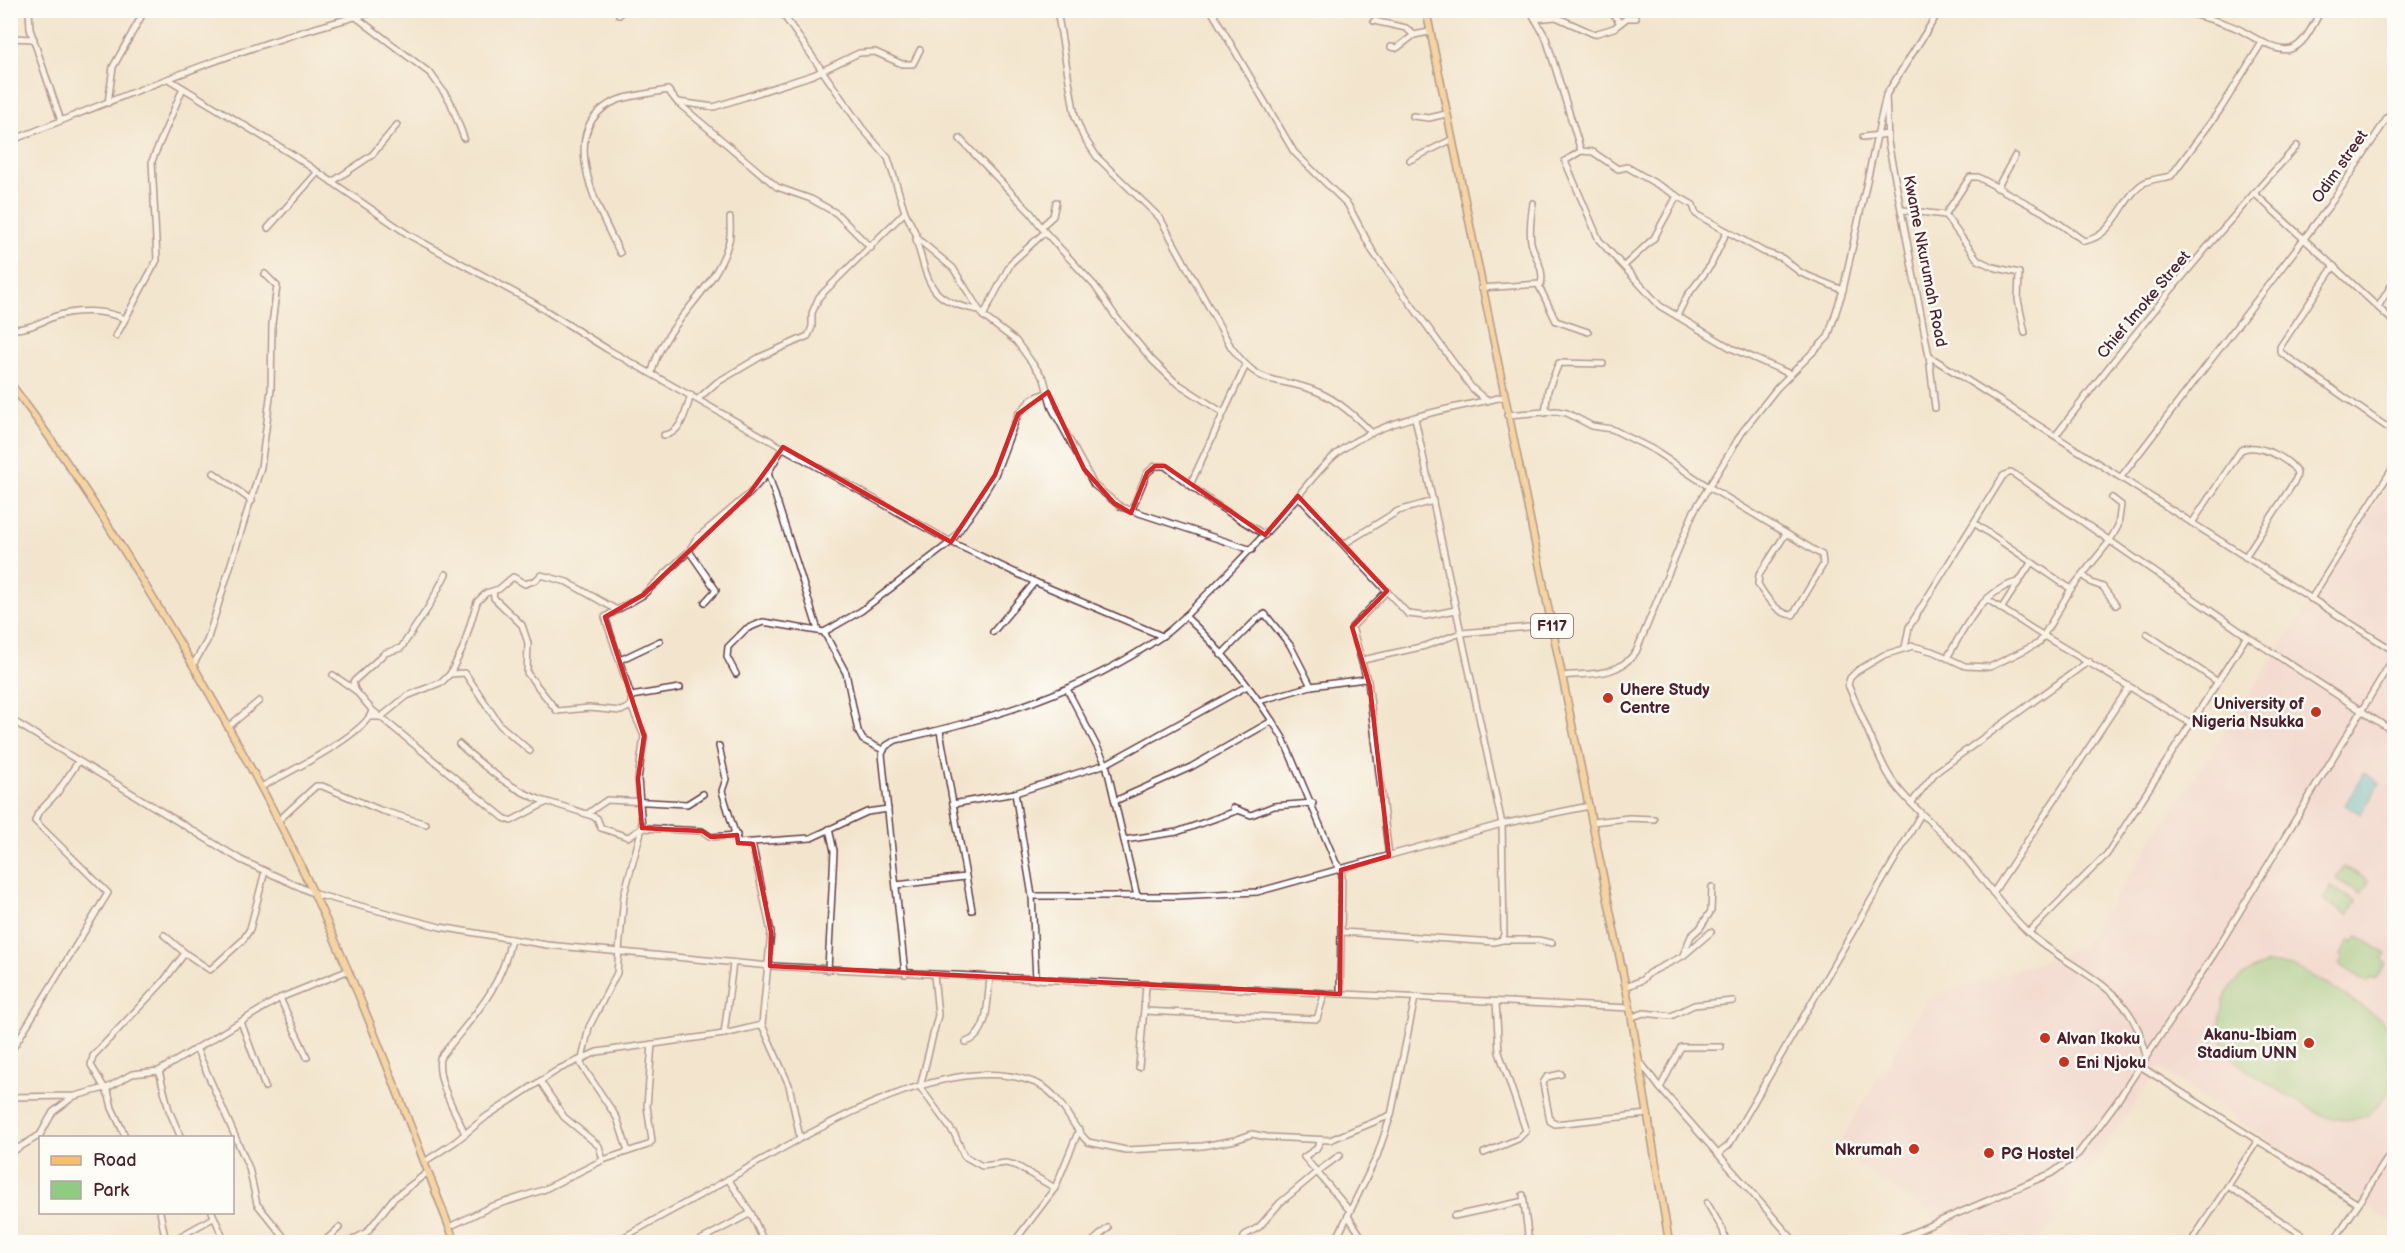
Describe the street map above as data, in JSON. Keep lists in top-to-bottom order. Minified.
{"streets":{"main road":["F117"],"street":["Odim street","Kwame Nkurumah Road","Chief Imoke Street"]},"crossings":[["Odim street","Kwame Nkurumah Road"],["Kwame Nkurumah Road","Chief Imoke Street"]],"places":["Uhere Study Centre","University of Nigeria Nsukka","Alvan Ikoku","Akanu-Ibiam Stadium UNN","Eni Njoku","Nkrumah","PG Hostel"],"legend":["Road","Park"]}
